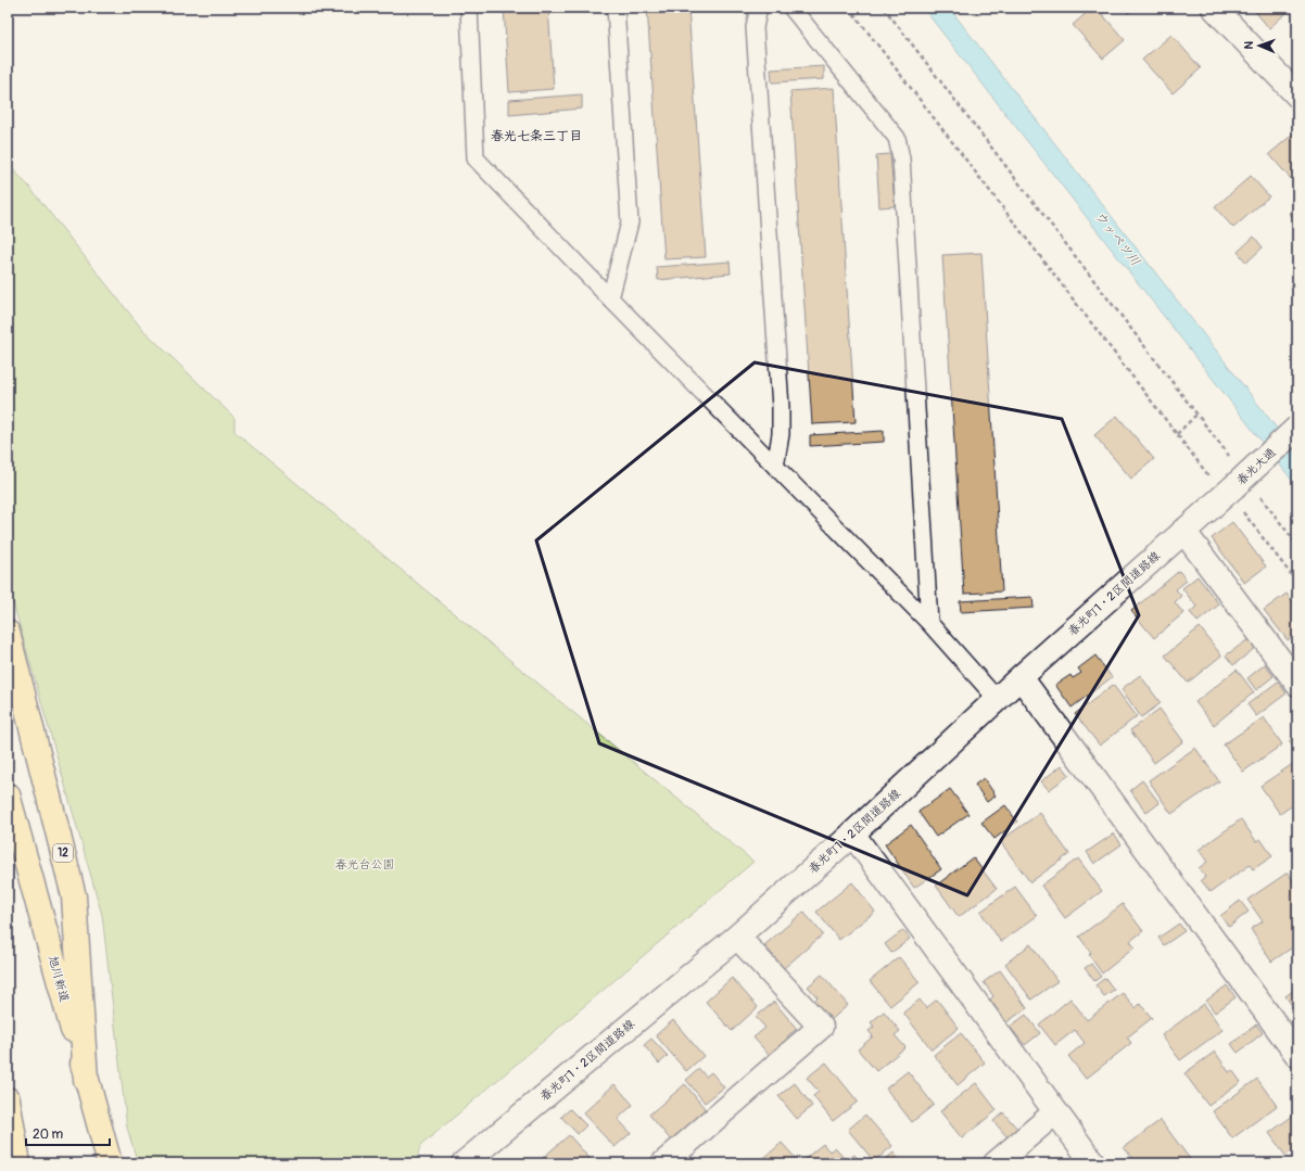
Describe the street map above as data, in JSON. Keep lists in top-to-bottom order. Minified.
{"streets":{"highway":["12","旭川新道"],"street":["春光大通","春光町1・2区間道路線"]},"crossings":[["春光大通","春光町1・2区間道路線"],["12","旭川新道"]],"districts":["春光七条三丁目"],"water":["ウッペツ川"],"parks":["春光台公園"],"scale_bar":"20 m","north":"left"}
